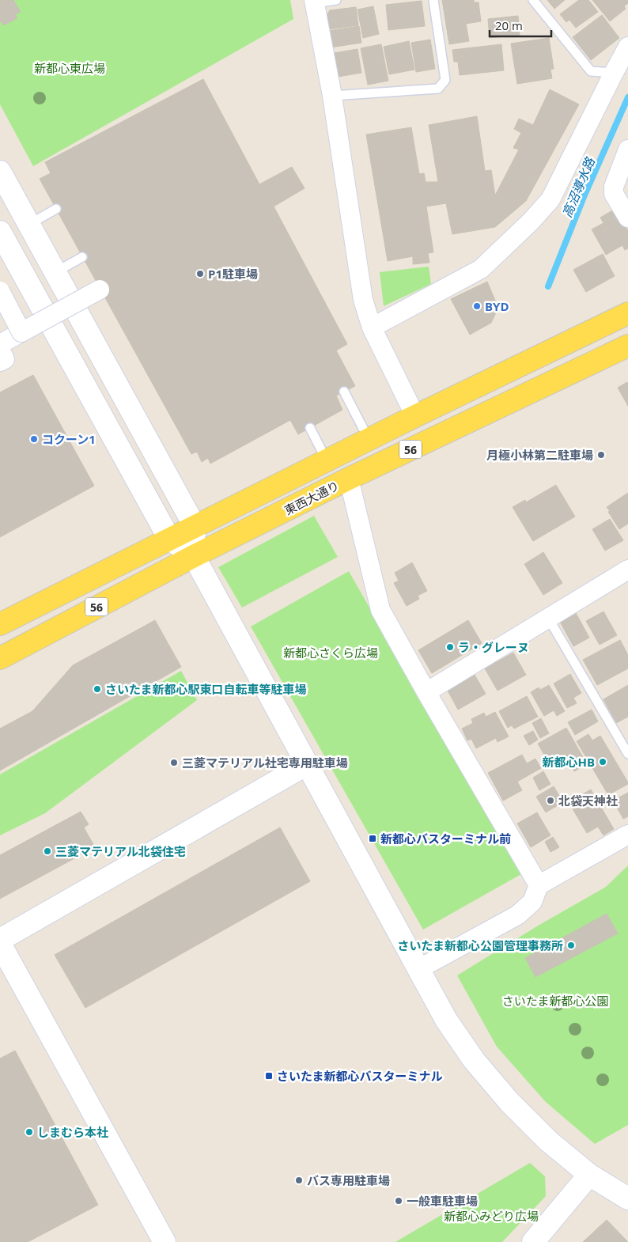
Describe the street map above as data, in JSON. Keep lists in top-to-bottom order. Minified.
{"streets":{"main road":["56","東西大通り"]},"water":["高沼導水路"],"parks":["新都心東広場","新都心さくら広場","さいたま新都心公園","新都心みどり広場"],"places":{"other":["P1駐車場","BYD","コクーン1","月極小林第二駐車場","ラ・グレーヌ","さいたま新都心駅東口自転車等駐車場","新都心HB","三菱マテリアル社宅専用駐車場","北袋天神社","三菱マテリアル北袋住宅","さいたま新都心公園管理事務所","しまむら本社","バス専用駐車場","一般車駐車場"],"transit":["新都心バスターミナル前","さいたま新都心バスターミナル"]},"scale_bar":"20 m"}
